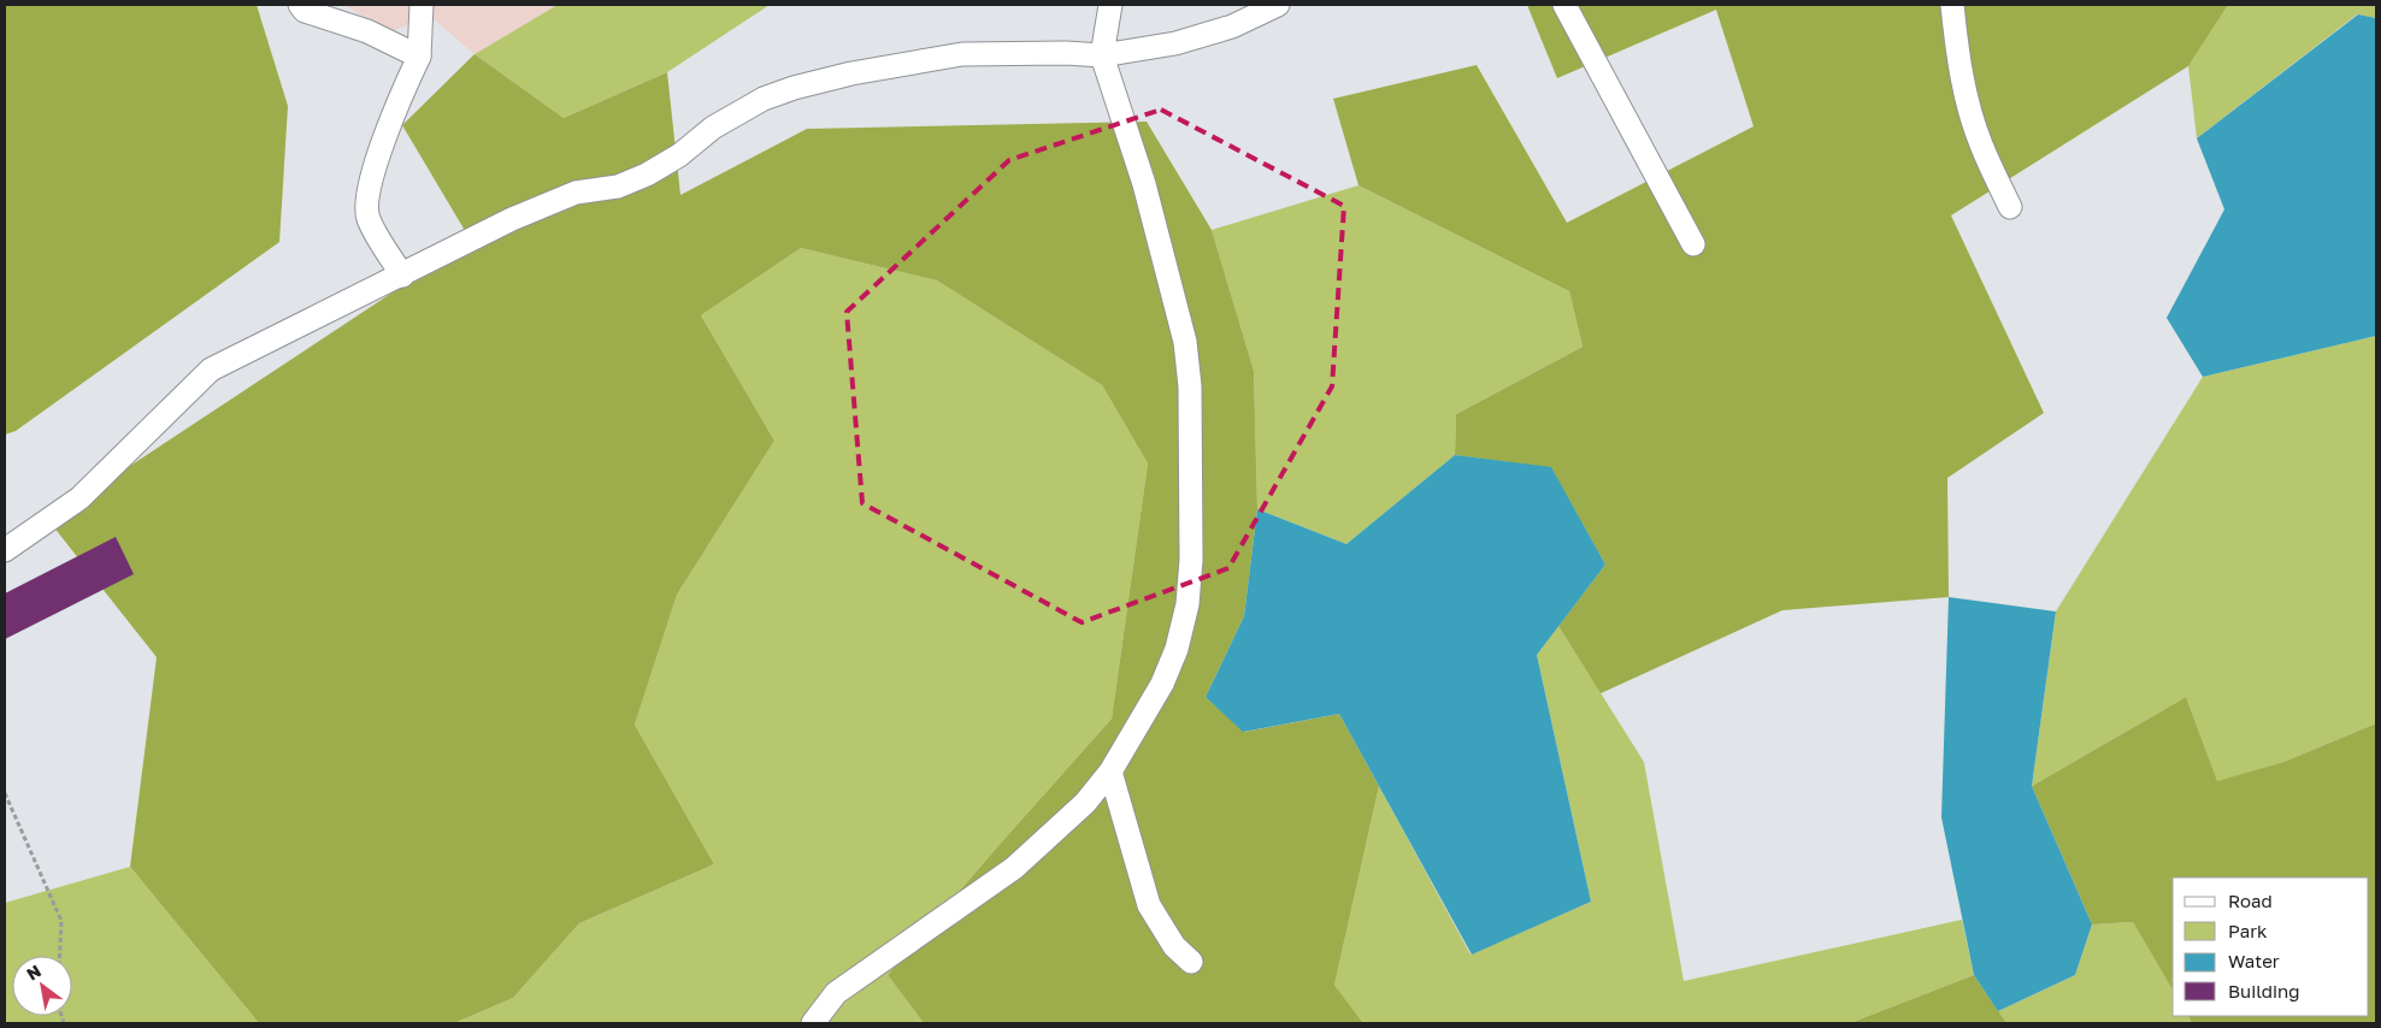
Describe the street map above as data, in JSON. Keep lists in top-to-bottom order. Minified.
{"legend":["Road","Park","Water","Building"],"north":"top left"}
